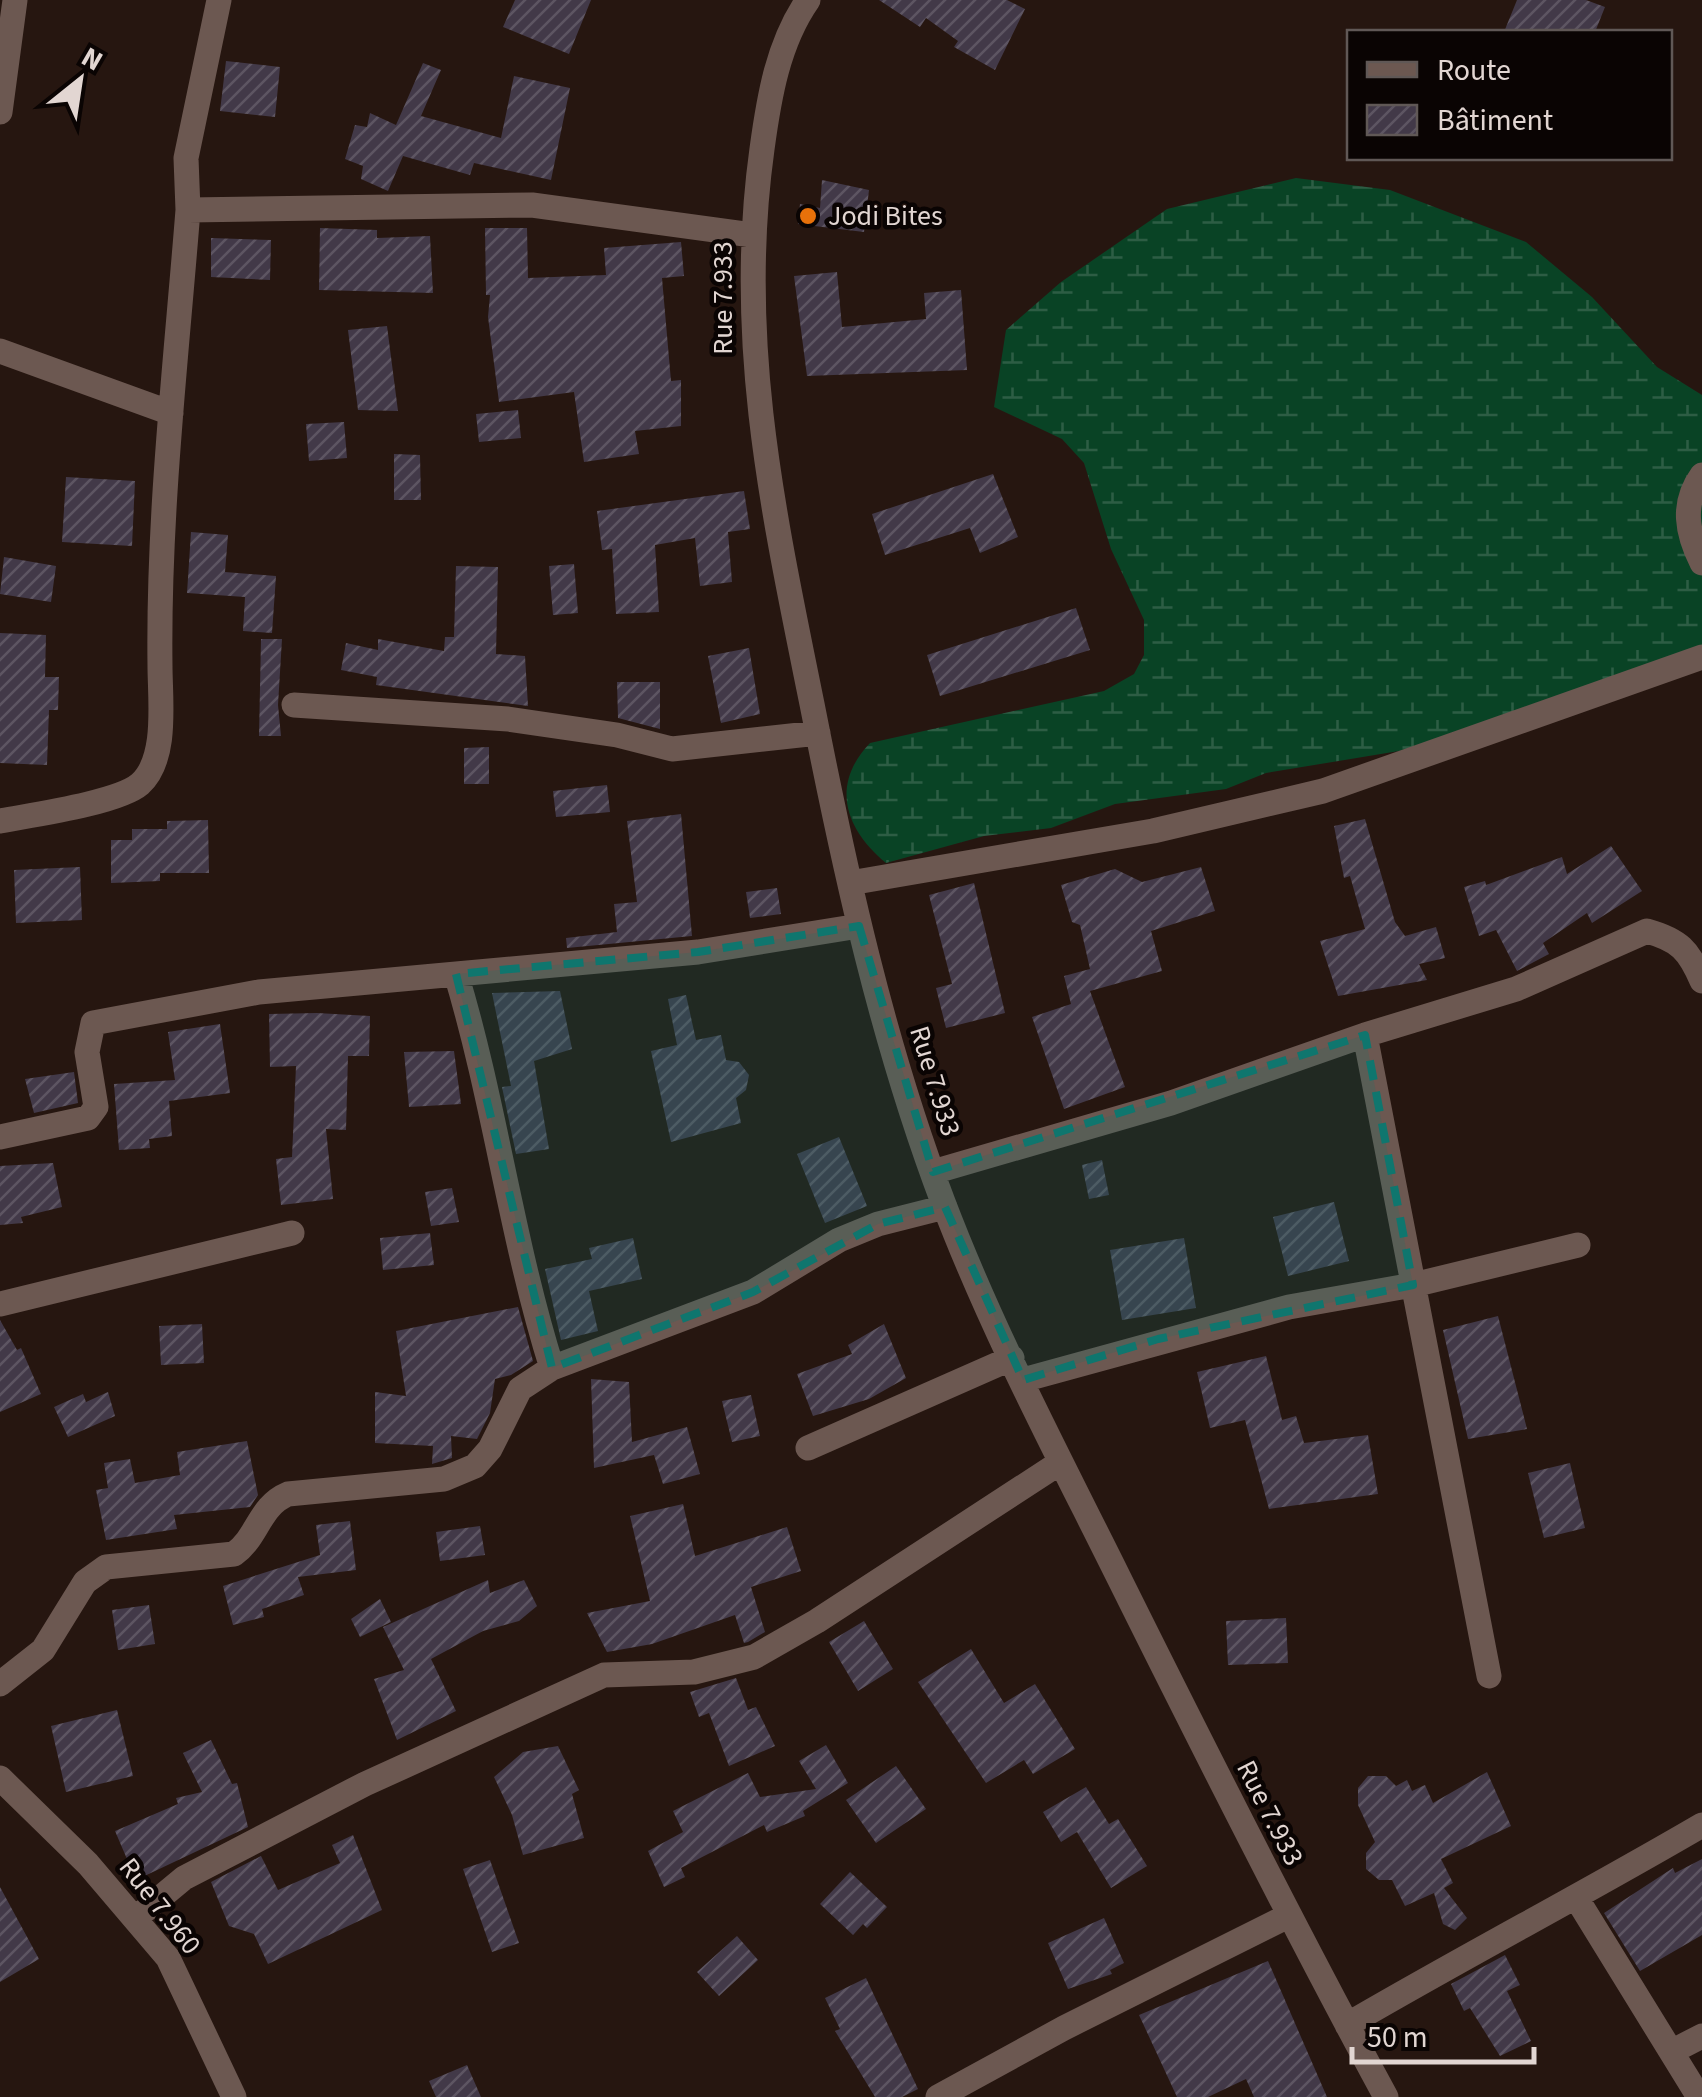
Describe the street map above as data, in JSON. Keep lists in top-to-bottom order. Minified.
{"streets":{"street":["Rue 7.933","Rue 7.960"]},"places":["Jodi Bites"],"legend":["Route","Bâtiment"],"scale_bar":"50 m","north":"top right"}
